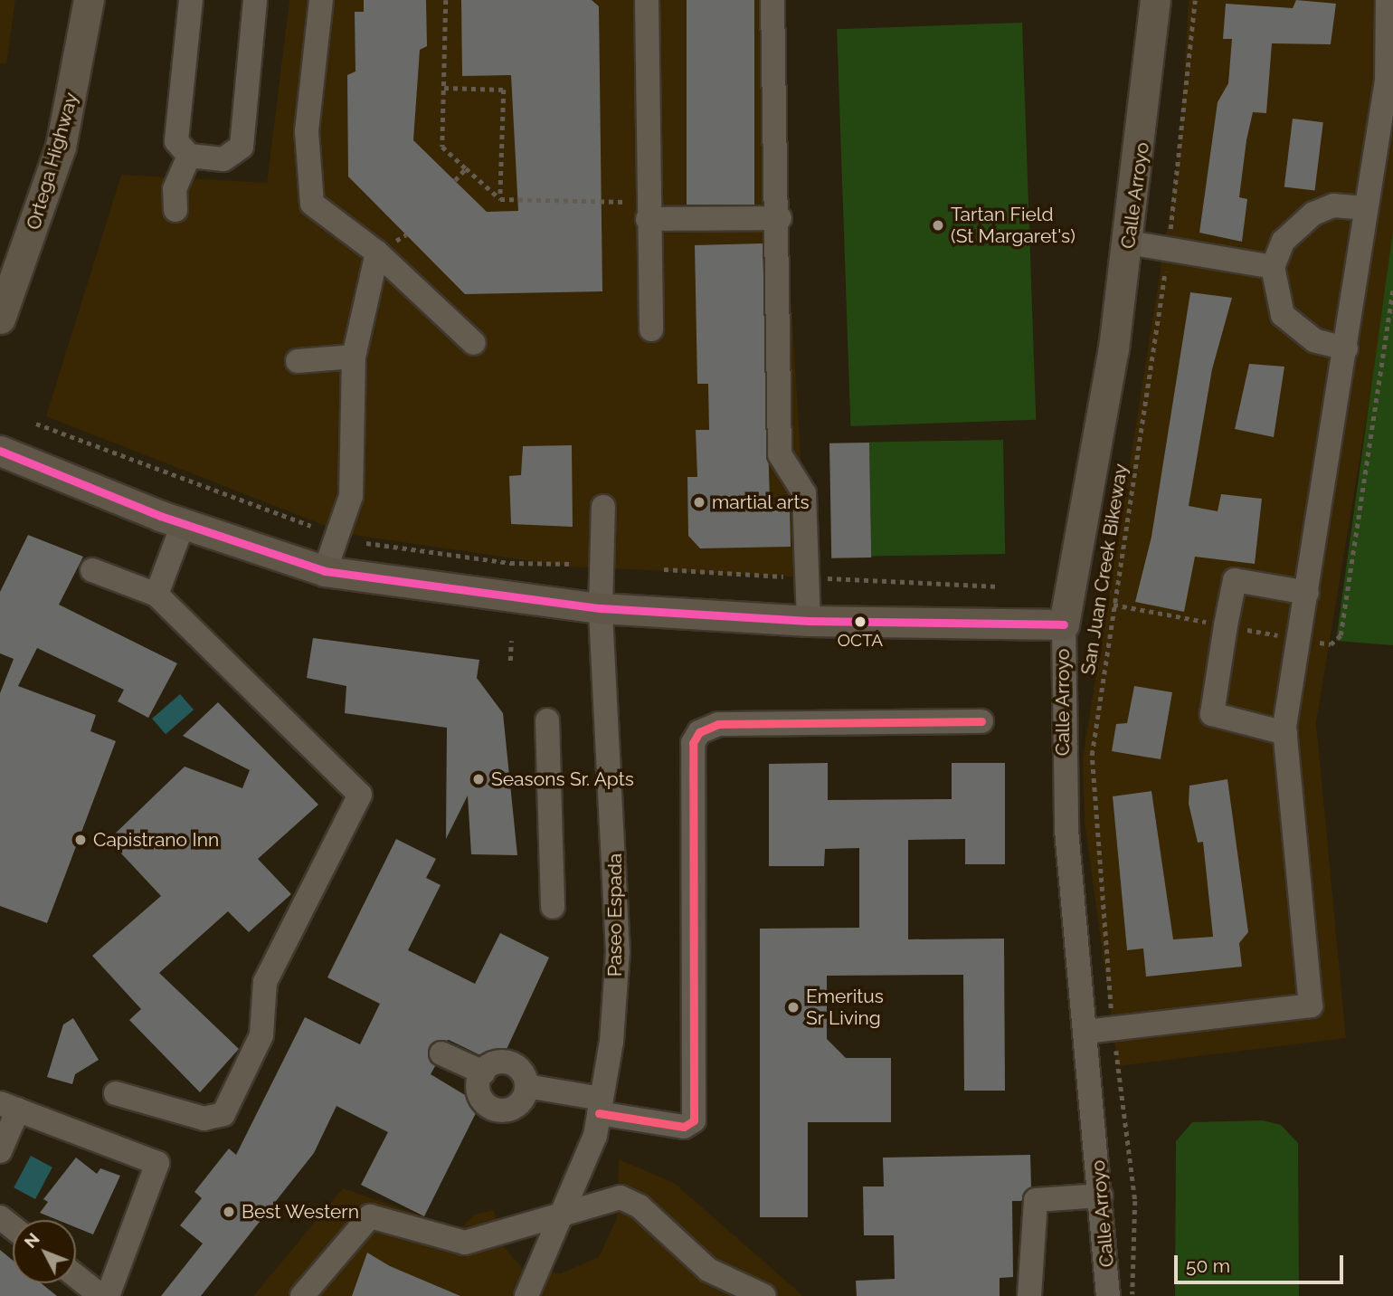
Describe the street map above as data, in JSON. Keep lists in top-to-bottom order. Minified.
{"streets":{"main road":["Ortega Highway","Calle Arroyo"],"street":["Paseo Espada"],"path":["San Juan Creek Bikeway"]},"places":["Tartan Field (St Margaret's)","martial arts","OCTA","Seasons Sr. Apts","Capistrano Inn","Emeritus Sr Living","Best Western"],"scale_bar":"50 m","north":"top left"}
